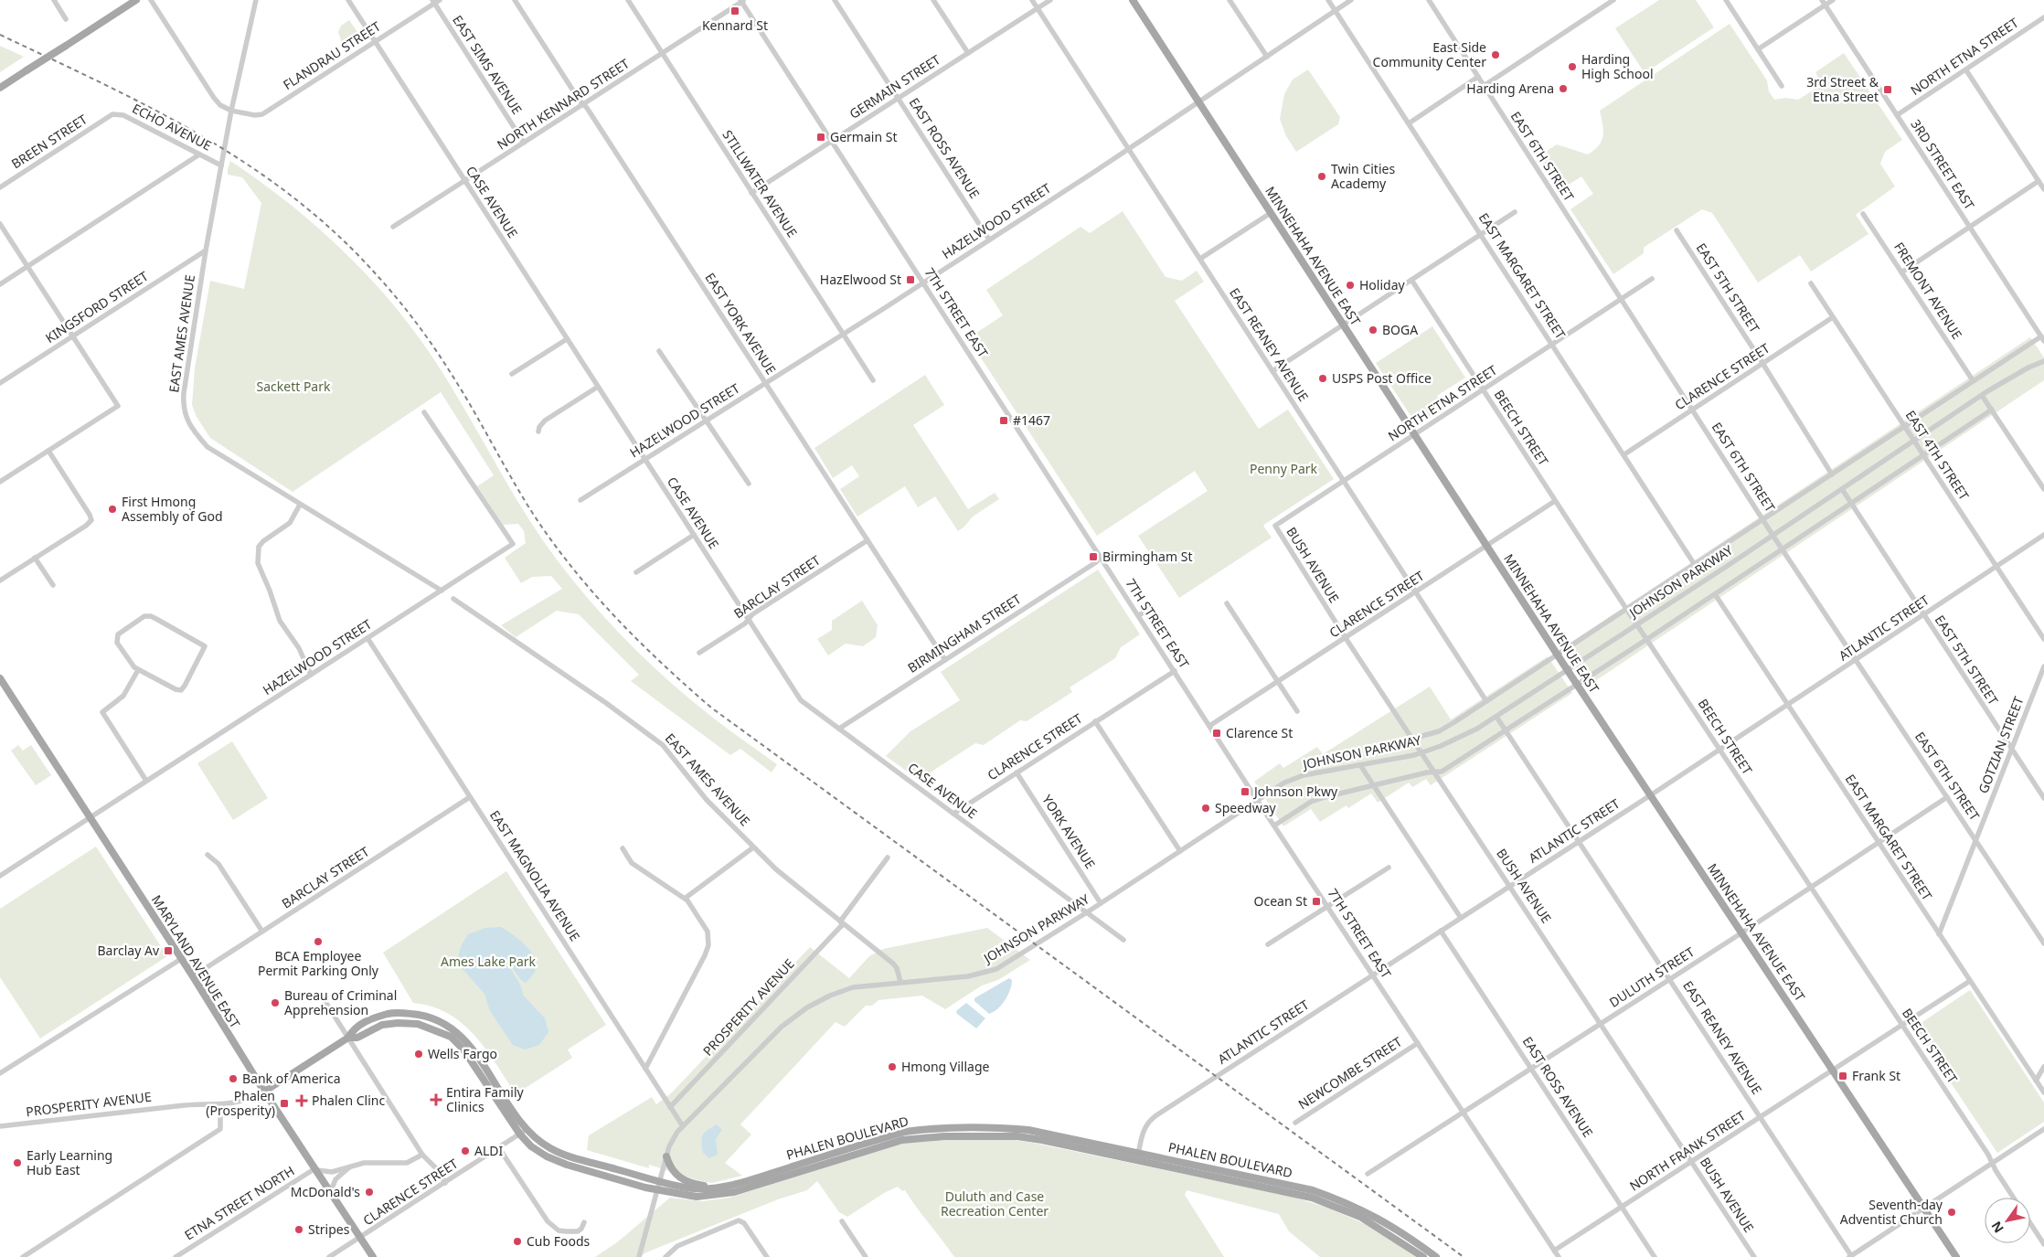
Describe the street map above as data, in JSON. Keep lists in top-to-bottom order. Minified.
{"streets":{"main road":["MINNEHAHA AVENUE EAST","MARYLAND AVENUE EAST","PHALEN BOULEVARD"],"street":["FLANDRAU STREET","NORTH ETNA STREET","EAST SIMS AVENUE","GERMAIN STREET","NORTH KENNARD STREET","ECHO AVENUE","BREEN STREET","EAST ROSS AVENUE","EAST 6TH STREET","3RD STREET EAST","STILLWATER AVENUE","CASE AVENUE","HAZELWOOD STREET","EAST MARGARET STREET","EAST 5TH STREET","FREMONT AVENUE","KINGSFORD STREET","7TH STREET EAST","EAST YORK AVENUE","EAST AMES AVENUE","EAST REANEY AVENUE","CLARENCE STREET","BEECH STREET","EAST 4TH STREET","BUSH AVENUE","JOHNSON PARKWAY","BARCLAY STREET","ATLANTIC STREET","BIRMINGHAM STREET","GOTZIAN STREET","YORK AVENUE","EAST MAGNOLIA AVENUE","DULUTH STREET","PROSPERITY AVENUE","NEWCOMBE STREET","NORTH FRANK STREET","ETNA STREET NORTH"]},"crossings":[["FLANDRAU STREET","EAST SIMS AVENUE"],["FLANDRAU STREET","CASE AVENUE"],["FLANDRAU STREET","EAST AMES AVENUE"],["NORTH ETNA STREET","EAST 6TH STREET"],["NORTH ETNA STREET","3RD STREET EAST"],["NORTH ETNA STREET","MINNEHAHA AVENUE EAST"],["NORTH ETNA STREET","EAST MARGARET STREET"],["NORTH ETNA STREET","EAST REANEY AVENUE"],["NORTH ETNA STREET","BEECH STREET"],["NORTH ETNA STREET","BUSH AVENUE"],["EAST SIMS AVENUE","NORTH KENNARD STREET"],["GERMAIN STREET","EAST ROSS AVENUE"],["GERMAIN STREET","STILLWATER AVENUE"],["GERMAIN STREET","7TH STREET EAST"],["GERMAIN STREET","EAST REANEY AVENUE"],["NORTH KENNARD STREET","STILLWATER AVENUE"],["NORTH KENNARD STREET","CASE AVENUE"],["NORTH KENNARD STREET","7TH STREET EAST"],["NORTH KENNARD STREET","EAST YORK AVENUE"],["ECHO AVENUE","BREEN STREET"],["ECHO AVENUE","EAST AMES AVENUE"],["EAST ROSS AVENUE","HAZELWOOD STREET"],["EAST ROSS AVENUE","ATLANTIC STREET"],["EAST ROSS AVENUE","DULUTH STREET"],["EAST ROSS AVENUE","NORTH FRANK STREET"],["EAST 6TH STREET","CLARENCE STREET"],["EAST 6TH STREET","JOHNSON PARKWAY"],["EAST 6TH STREET","ATLANTIC STREET"],["EAST 6TH STREET","GOTZIAN STREET"],["EAST 6TH STREET","DULUTH STREET"],["3RD STREET EAST","JOHNSON PARKWAY"],["STILLWATER AVENUE","HAZELWOOD STREET"],["CASE AVENUE","HAZELWOOD STREET"],["CASE AVENUE","CLARENCE STREET"],["CASE AVENUE","JOHNSON PARKWAY"],["CASE AVENUE","BARCLAY STREET"],["CASE AVENUE","BIRMINGHAM STREET"],["HAZELWOOD STREET","MINNEHAHA AVENUE EAST"],["HAZELWOOD STREET","EAST MARGARET STREET"],["HAZELWOOD STREET","7TH STREET EAST"],["HAZELWOOD STREET","EAST YORK AVENUE"],["HAZELWOOD STREET","EAST AMES AVENUE"],["HAZELWOOD STREET","EAST REANEY AVENUE"],["HAZELWOOD STREET","EAST MAGNOLIA AVENUE"],["HAZELWOOD STREET","MARYLAND AVENUE EAST"],["MINNEHAHA AVENUE EAST","CLARENCE STREET"],["MINNEHAHA AVENUE EAST","JOHNSON PARKWAY"],["MINNEHAHA AVENUE EAST","ATLANTIC STREET"],["MINNEHAHA AVENUE EAST","DULUTH STREET"],["MINNEHAHA AVENUE EAST","NORTH FRANK STREET"],["EAST MARGARET STREET","CLARENCE STREET"],["EAST MARGARET STREET","JOHNSON PARKWAY"],["EAST MARGARET STREET","ATLANTIC STREET"],["EAST MARGARET STREET","GOTZIAN STREET"],["EAST MARGARET STREET","DULUTH STREET"],["EAST MARGARET STREET","NORTH FRANK STREET"],["EAST 5TH STREET","CLARENCE STREET"],["EAST 5TH STREET","JOHNSON PARKWAY"],["EAST 5TH STREET","ATLANTIC STREET"],["EAST 5TH STREET","GOTZIAN STREET"],["FREMONT AVENUE","JOHNSON PARKWAY"],["KINGSFORD STREET","EAST AMES AVENUE"],["7TH STREET EAST","CLARENCE STREET"],["7TH STREET EAST","JOHNSON PARKWAY"],["7TH STREET EAST","ATLANTIC STREET"],["7TH STREET EAST","BIRMINGHAM STREET"],["7TH STREET EAST","DULUTH STREET"],["7TH STREET EAST","NEWCOMBE STREET"],["7TH STREET EAST","NORTH FRANK STREET"],["EAST YORK AVENUE","BARCLAY STREET"],["EAST YORK AVENUE","BIRMINGHAM STREET"],["EAST AMES AVENUE","JOHNSON PARKWAY"],["EAST AMES AVENUE","PROSPERITY AVENUE"],["EAST REANEY AVENUE","CLARENCE STREET"],["EAST REANEY AVENUE","JOHNSON PARKWAY"],["EAST REANEY AVENUE","ATLANTIC STREET"],["EAST REANEY AVENUE","DULUTH STREET"],["EAST REANEY AVENUE","NORTH FRANK STREET"],["CLARENCE STREET","BEECH STREET"],["CLARENCE STREET","EAST 4TH STREET"],["CLARENCE STREET","BUSH AVENUE"],["CLARENCE STREET","YORK AVENUE"],["CLARENCE STREET","MARYLAND AVENUE EAST"],["CLARENCE STREET","PHALEN BOULEVARD"],["BEECH STREET","JOHNSON PARKWAY"],["BEECH STREET","ATLANTIC STREET"],["BEECH STREET","DULUTH STREET"],["BEECH STREET","NORTH FRANK STREET"],["EAST 4TH STREET","JOHNSON PARKWAY"],["EAST 4TH STREET","ATLANTIC STREET"],["BUSH AVENUE","JOHNSON PARKWAY"],["BUSH AVENUE","ATLANTIC STREET"],["BUSH AVENUE","DULUTH STREET"],["BUSH AVENUE","NORTH FRANK STREET"],["JOHNSON PARKWAY","YORK AVENUE"],["JOHNSON PARKWAY","EAST MAGNOLIA AVENUE"],["JOHNSON PARKWAY","PHALEN BOULEVARD"],["BARCLAY STREET","EAST MAGNOLIA AVENUE"],["BARCLAY STREET","MARYLAND AVENUE EAST"],["ATLANTIC STREET","PHALEN BOULEVARD"],["EAST MAGNOLIA AVENUE","PROSPERITY AVENUE"],["MARYLAND AVENUE EAST","PROSPERITY AVENUE"],["MARYLAND AVENUE EAST","PHALEN BOULEVARD"],["MARYLAND AVENUE EAST","ETNA STREET NORTH"],["PROSPERITY AVENUE","PHALEN BOULEVARD"]],"parks":["Sackett Park","Penny Park","Ames Lake Park","Duluth and Case Recreation Center"],"places":{"transit":["Kennard St","3rd Street & Etna Street","Germain St","HazElwood St","#1467","Birmingham St","Clarence St","Johnson Pkwy","Ocean St","Barclay Av","Frank St","Phalen (Prosperity)"],"other":["East Side Community Center","Harding High School","Harding Arena","Twin Cities Academy","Holiday","BOGA","USPS Post Office","First Hmong Assembly of God","Speedway","BCA Employee Permit Parking Only","Bureau of Criminal Apprehension","Wells Fargo","Hmong Village","Bank of America","ALDI","Early Learning Hub East","McDonald's","Seventh-day Adventist Church","Stripes","Cub Foods"],"health":["Entira Family Clinics","Phalen Clinc"]},"north":"bottom left"}
